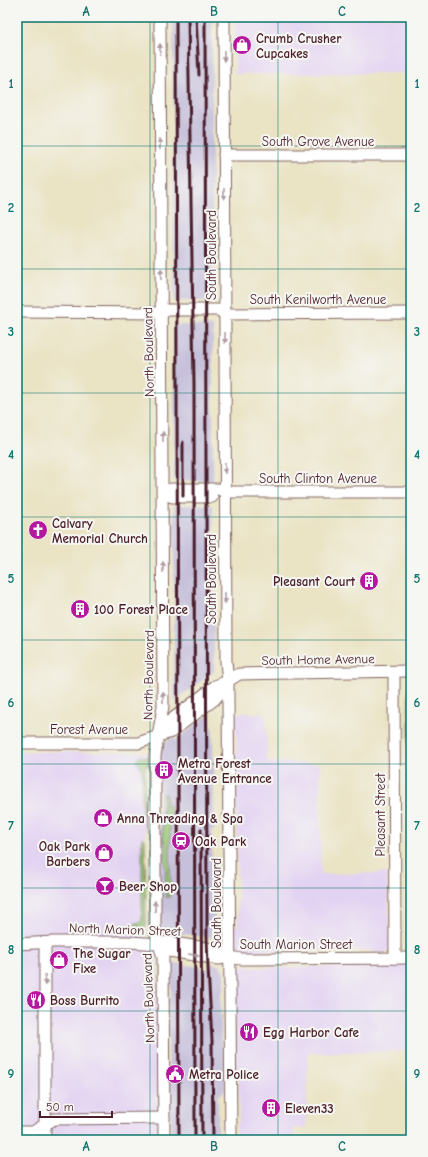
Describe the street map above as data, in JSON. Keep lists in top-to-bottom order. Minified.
{"streets":{"street":["South Grove Avenue","South Boulevard","South Kenilworth Avenue","North Boulevard","South Clinton Avenue","South Home Avenue","Forest Avenue","Pleasant Street","North Marion Street","South Marion Street"]},"crossings":[["South Grove Avenue","South Boulevard"],["South Boulevard","South Kenilworth Avenue"],["South Boulevard","South Clinton Avenue"],["South Boulevard","South Home Avenue"],["South Boulevard","South Marion Street"],["South Kenilworth Avenue","North Boulevard"],["North Boulevard","South Clinton Avenue"],["North Boulevard","South Home Avenue"],["North Boulevard","Forest Avenue"],["North Boulevard","North Marion Street"],["North Boulevard","South Marion Street"],["South Home Avenue","Forest Avenue"],["South Home Avenue","Pleasant Street"],["Pleasant Street","South Marion Street"],["North Marion Street","South Marion Street"]],"one_way":["South Boulevard","North Boulevard"],"places":{"shop":["Crumb Crusher Cupcakes","Anna Threading & Spa","Oak Park Barbers","The Sugar Fixe"],"church":["Calvary Memorial Church"],"building":["Pleasant Court","100 Forest Place","Metra Forest Avenue Entrance","Eleven33"],"station":["Oak Park"],"bar":["Beer Shop"],"restaurant":["Boss Burrito","Egg Harbor Cafe"],"public building":["Metra Police"]},"scale_bar":"50 m","grid":{"columns":["A","B","C"],"rows":["1","2","3","4","5","6","7","8","9"]}}
